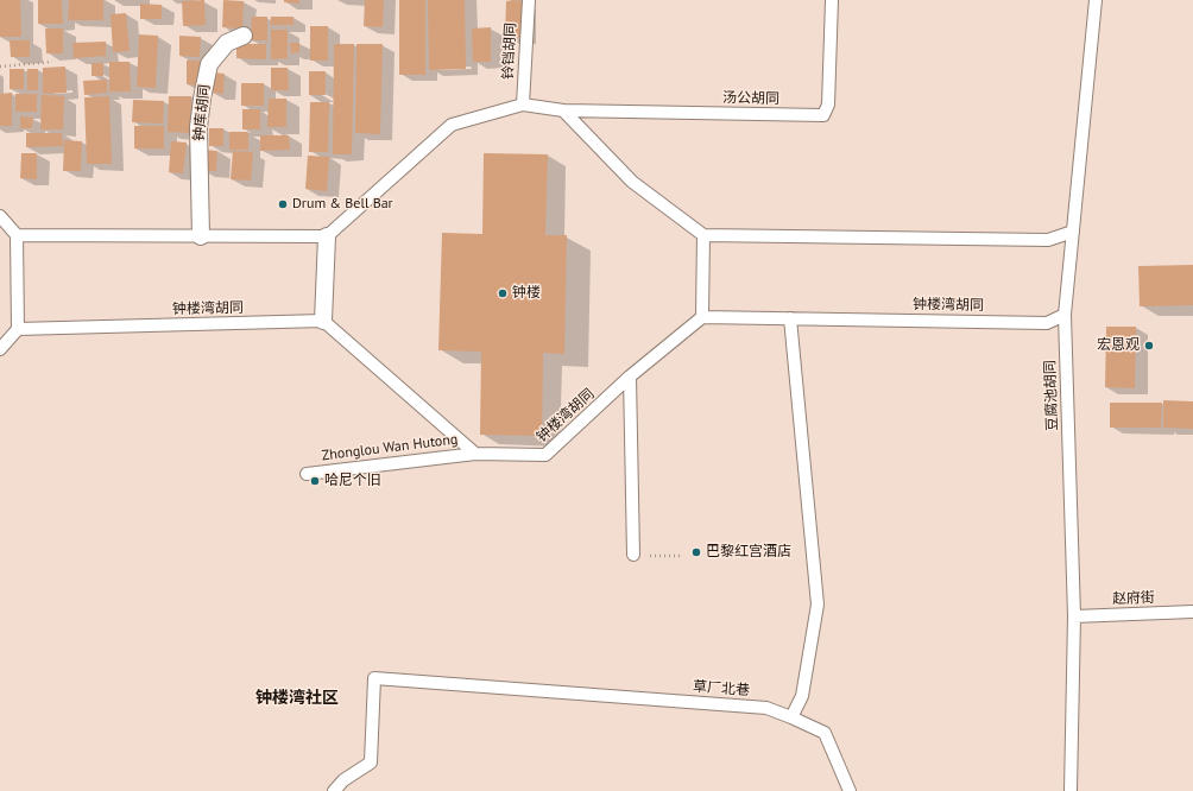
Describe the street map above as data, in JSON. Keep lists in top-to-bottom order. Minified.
{"streets":{"street":["钟库胡同"],"lane":["铃铛胡同","汤公胡同","钟楼湾胡同","豆腐池胡同","Zhonglou Wan Hutong","赵府街","草厂北巷"]},"crossings":[["钟楼湾胡同","豆腐池胡同"],["钟楼湾胡同","Zhonglou Wan Hutong"],["豆腐池胡同","赵府街"]],"districts":["钟楼湾社区"],"places":["Drum & Bell Bar","钟楼","宏恩观","哈尼个旧","巴黎红宫酒店"]}
